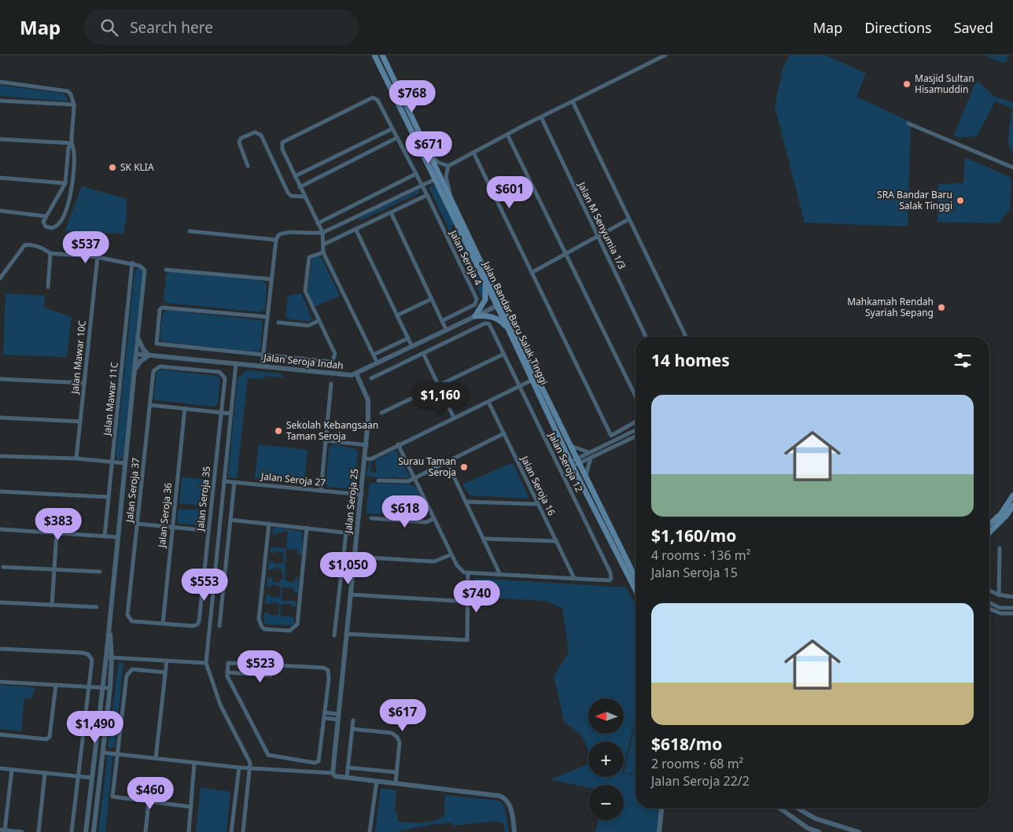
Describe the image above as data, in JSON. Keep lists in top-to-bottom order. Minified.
{"streets":{"main road":["Jalan Bandar Baru Salak Tinggi"],"street":["Jalan M Senyumia 1/3","Jalan Seroja 4","Jalan Mawar 10C","Jalan Seroja Indah","Jalan Mawar 11C","Jalan Seroja 12","Jalan Seroja 27","Jalan Seroja 16","Jalan Seroja 37","Jalan Seroja 35","Jalan Seroja 25","Jalan Seroja 36"]},"crossings":[["Jalan Bandar Baru Salak Tinggi","Jalan Seroja Indah"],["Jalan Seroja Indah","Jalan Seroja 25"],["Jalan Seroja 12","Jalan Seroja 16"],["Jalan Seroja 27","Jalan Seroja 25"],["Jalan Seroja 37","Jalan Seroja 35"],["Jalan Seroja 37","Jalan Seroja 36"],["Jalan Seroja 35","Jalan Seroja 36"]],"places":["Masjid Sultan Hisamuddin","SK KLIA","SRA Bandar Baru Salak Tinggi","Mahkamah Rendah Syariah Sepang","Sekolah Kebangsaan Taman Seroja","Surau Taman Seroja"],"north":"left","page":{"header":"Map","search":"Search here","nav":["Map","Directions","Saved"],"price":["$768","$671","$601","$537","$1,160","$618","$383","$1,050","$553","$740","$523","$617","$1,490","$460"],"heading":"14 homes","list":[{"name":"$1,160/mo","note":"4 rooms · 136 m² · Jalan Seroja 15"},{"name":"$618/mo","note":"2 rooms · 68 m² · Jalan Seroja 22/2"}],"map_buttons":["+","−"]}}
